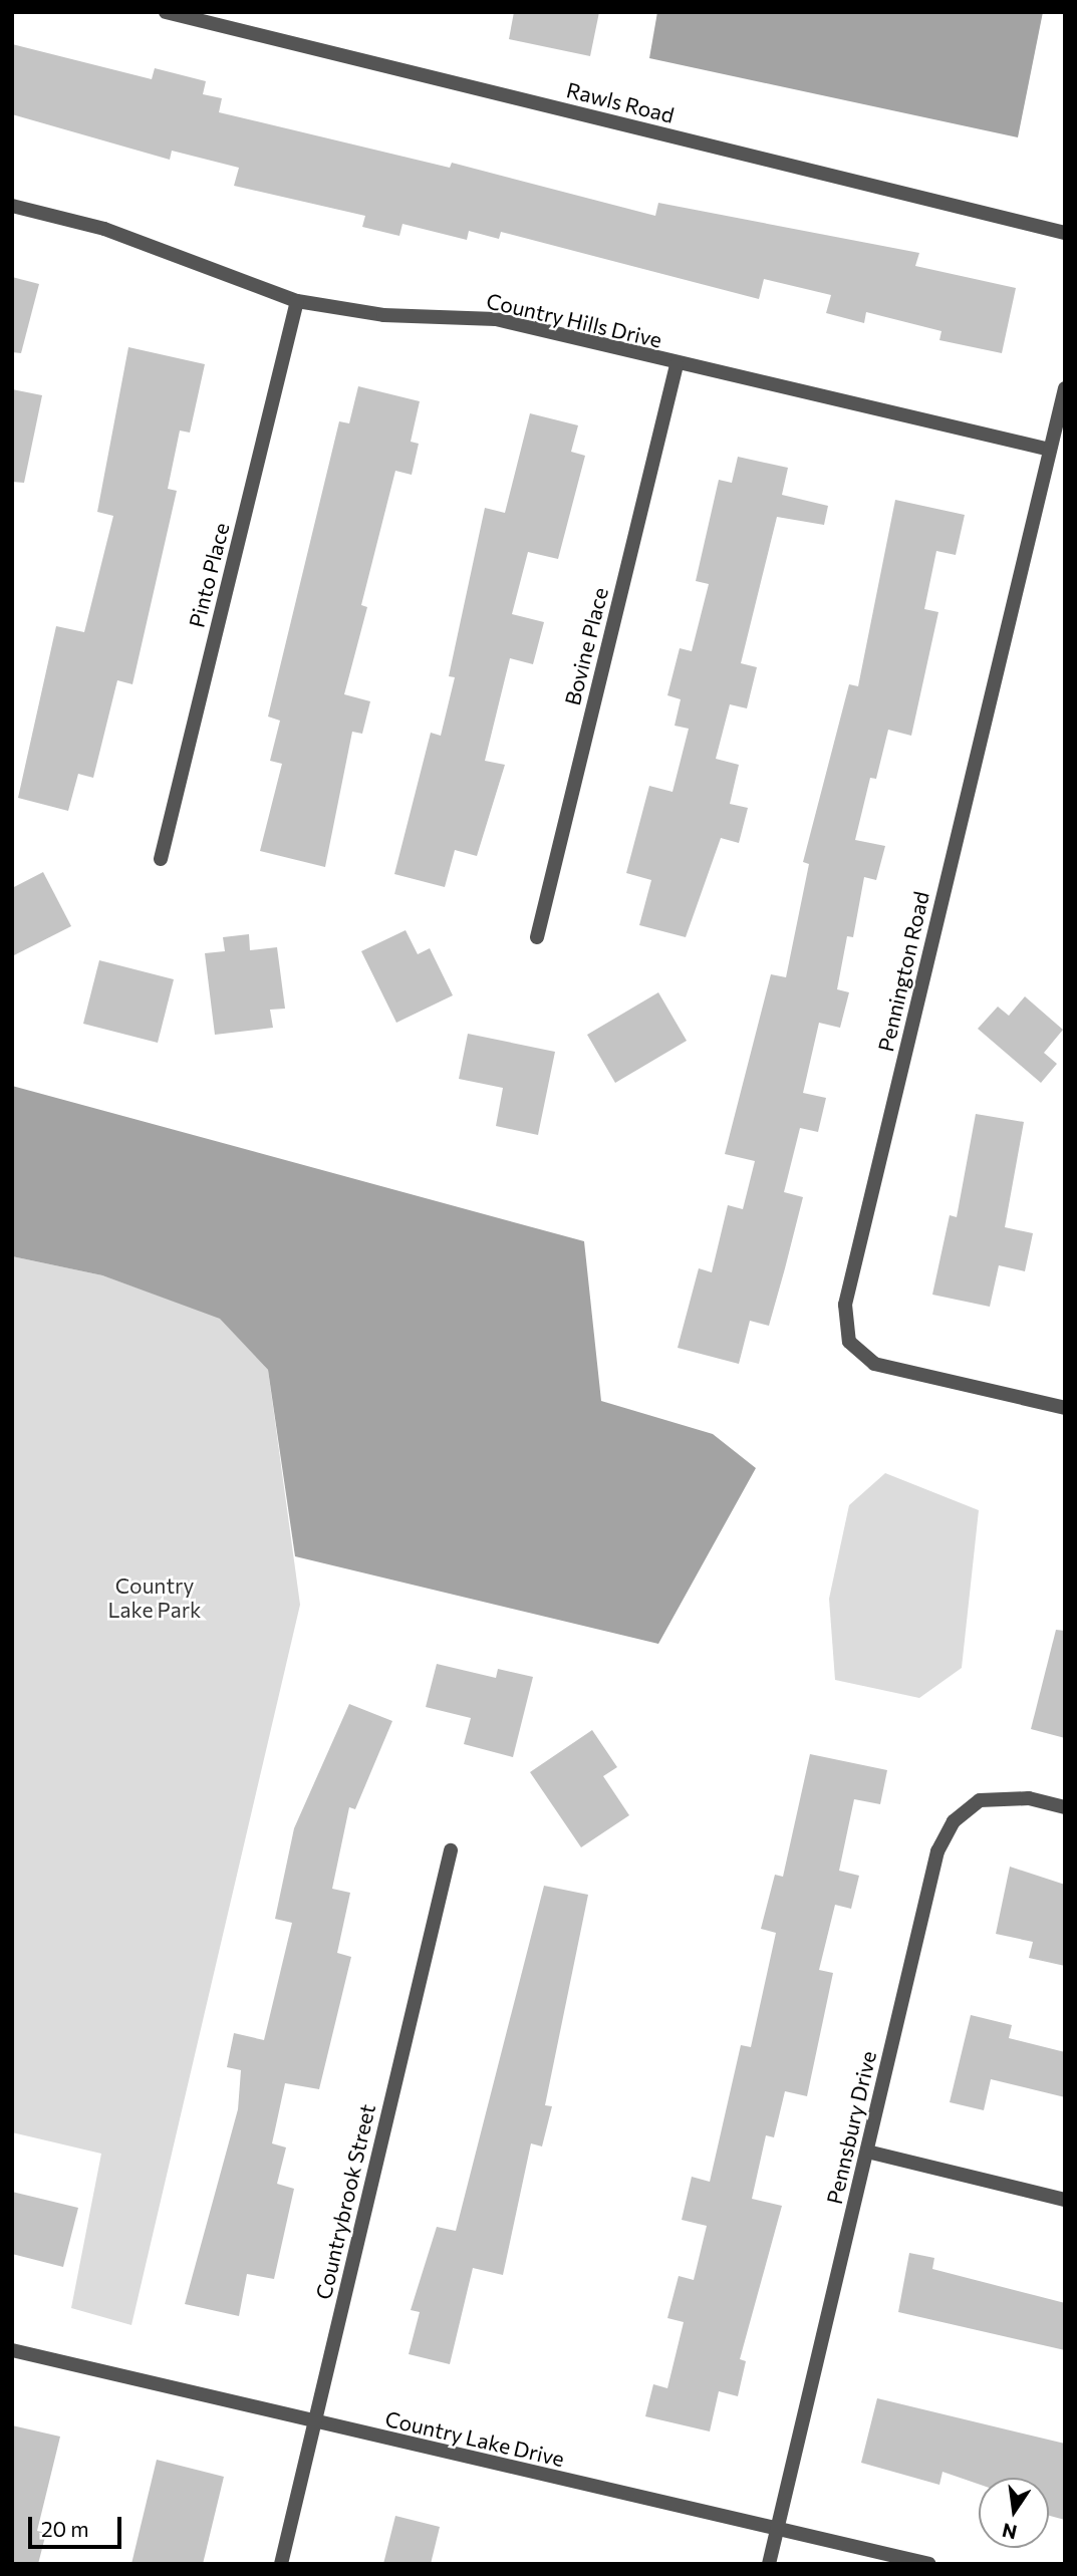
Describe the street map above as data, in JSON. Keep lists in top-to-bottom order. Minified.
{"streets":{"street":["Rawls Road","Country Hills Drive","Pinto Place","Bovine Place","Pennington Road","Pennsbury Drive","Countrybrook Street","Country Lake Drive"]},"crossings":[["Country Hills Drive","Pinto Place"],["Country Hills Drive","Bovine Place"],["Country Hills Drive","Pennington Road"],["Pennsbury Drive","Country Lake Drive"],["Countrybrook Street","Country Lake Drive"]],"parks":["Country Lake Park"],"scale_bar":"20 m","north":"bottom"}
